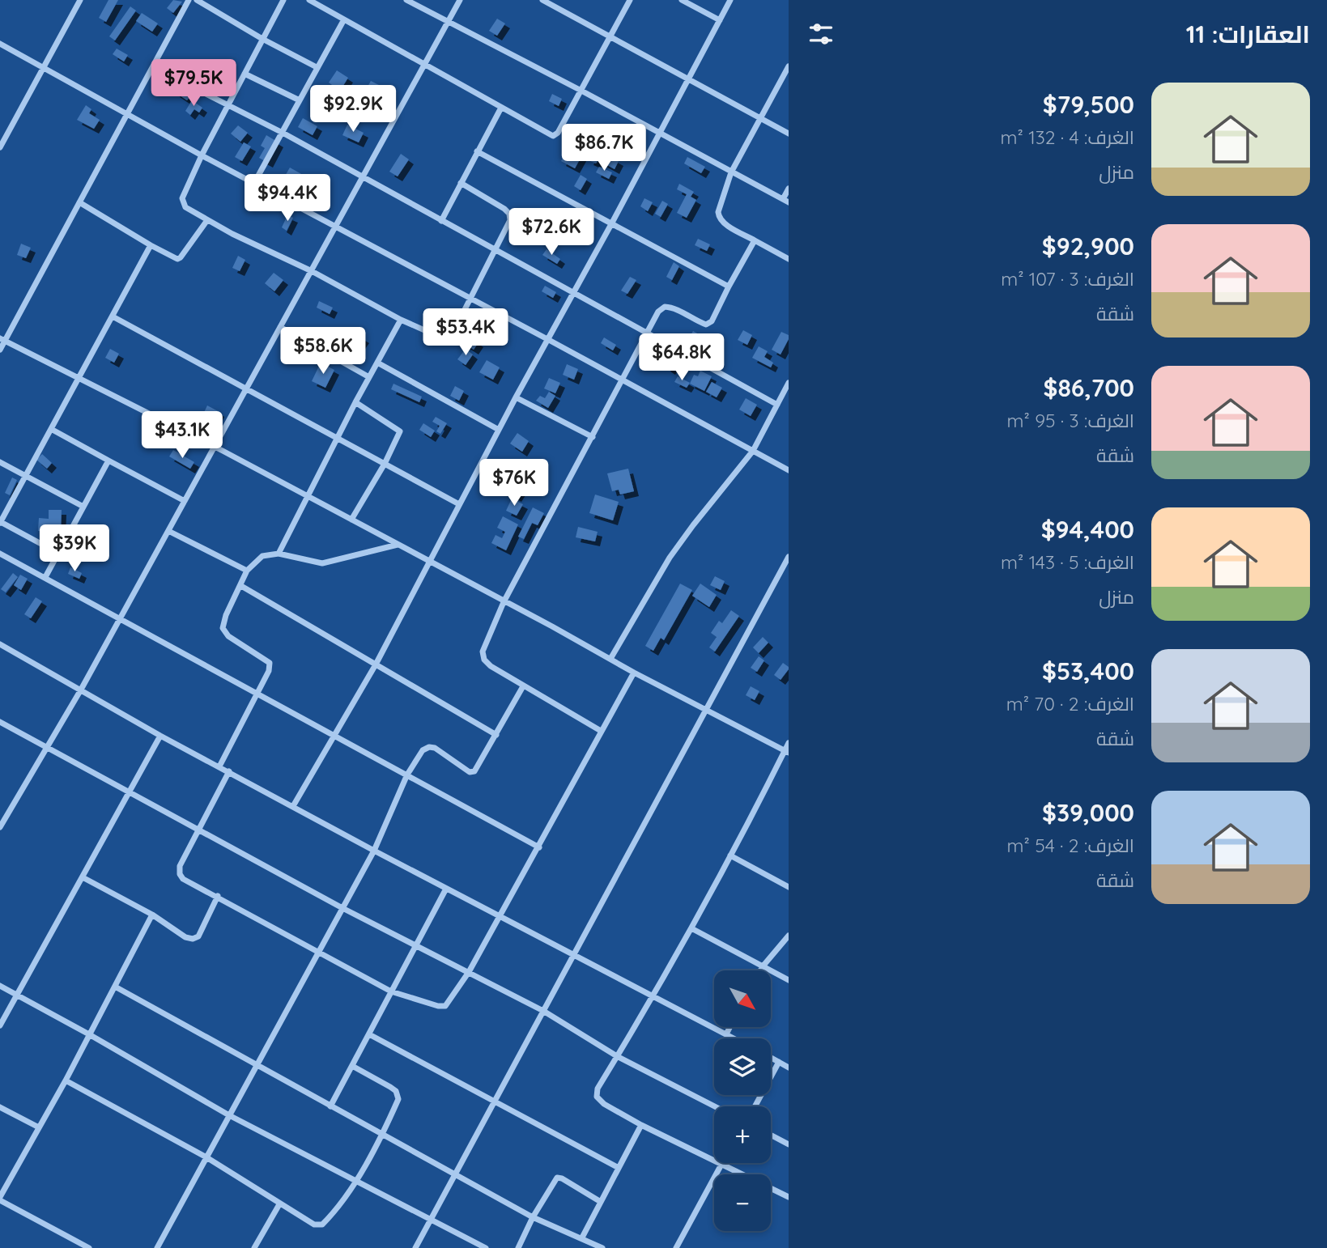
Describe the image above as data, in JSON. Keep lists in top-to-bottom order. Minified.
{"north":"bottom right","page":{"heading":"العقارات: 11","price":["$79.5K","$92.9K","$86.7K","$94.4K","$72.6K","$53.4K","$58.6K","$64.8K","$43.1K","$76K","$39K"],"list":[{"name":"$79,500","note":"الغرف: 4 · 132 m² · منزل"},{"name":"$92,900","note":"الغرف: 3 · 107 m² · شقة"},{"name":"$86,700","note":"الغرف: 3 · 95 m² · شقة"},{"name":"$94,400","note":"الغرف: 5 · 143 m² · منزل"},{"name":"$53,400","note":"الغرف: 2 · 70 m² · شقة"},{"name":"$39,000","note":"الغرف: 2 · 54 m² · شقة"}],"map_buttons":["+","−"]}}
